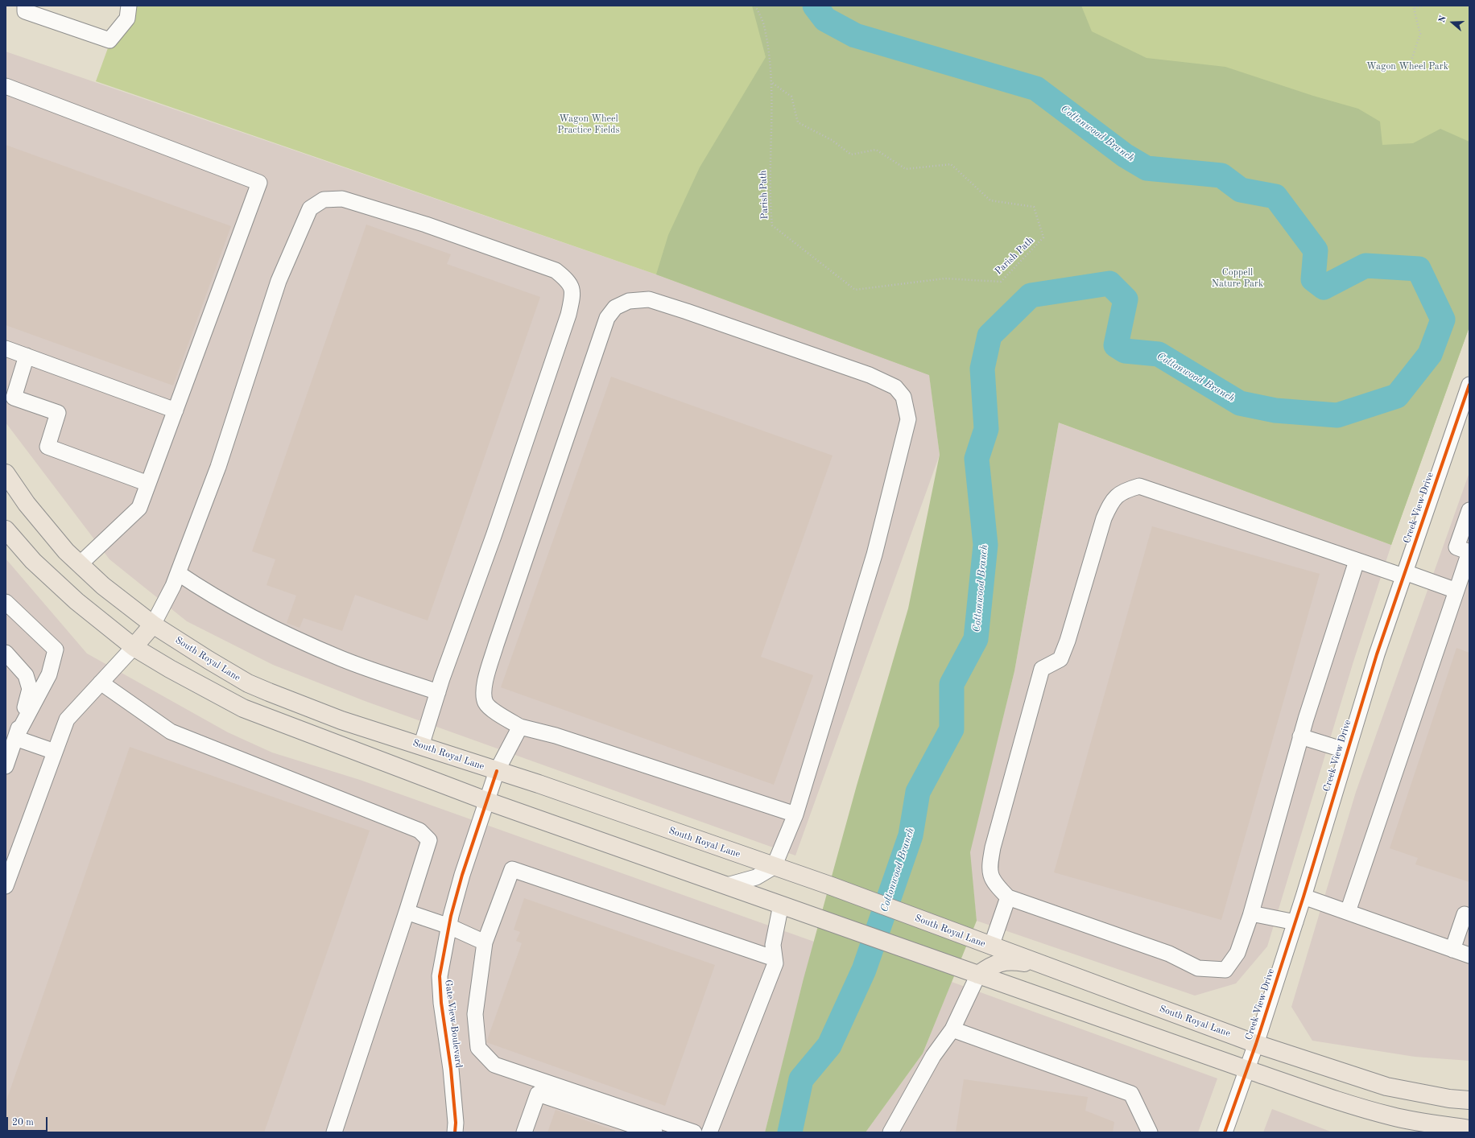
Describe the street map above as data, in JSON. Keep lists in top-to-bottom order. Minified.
{"streets":{"main road":["South Royal Lane"],"street":["Creek View Drive","Gate View Boulevard"],"path":["Parish Path"]},"crossings":[["Creek View Drive","South Royal Lane"],["South Royal Lane","Gate View Boulevard"]],"water":["Cottonwood Branch"],"parks":["Wagon Wheel Park","Wagon Wheel Practice Fields","Coppell Nature Park"],"scale_bar":"20 m","north":"left"}
